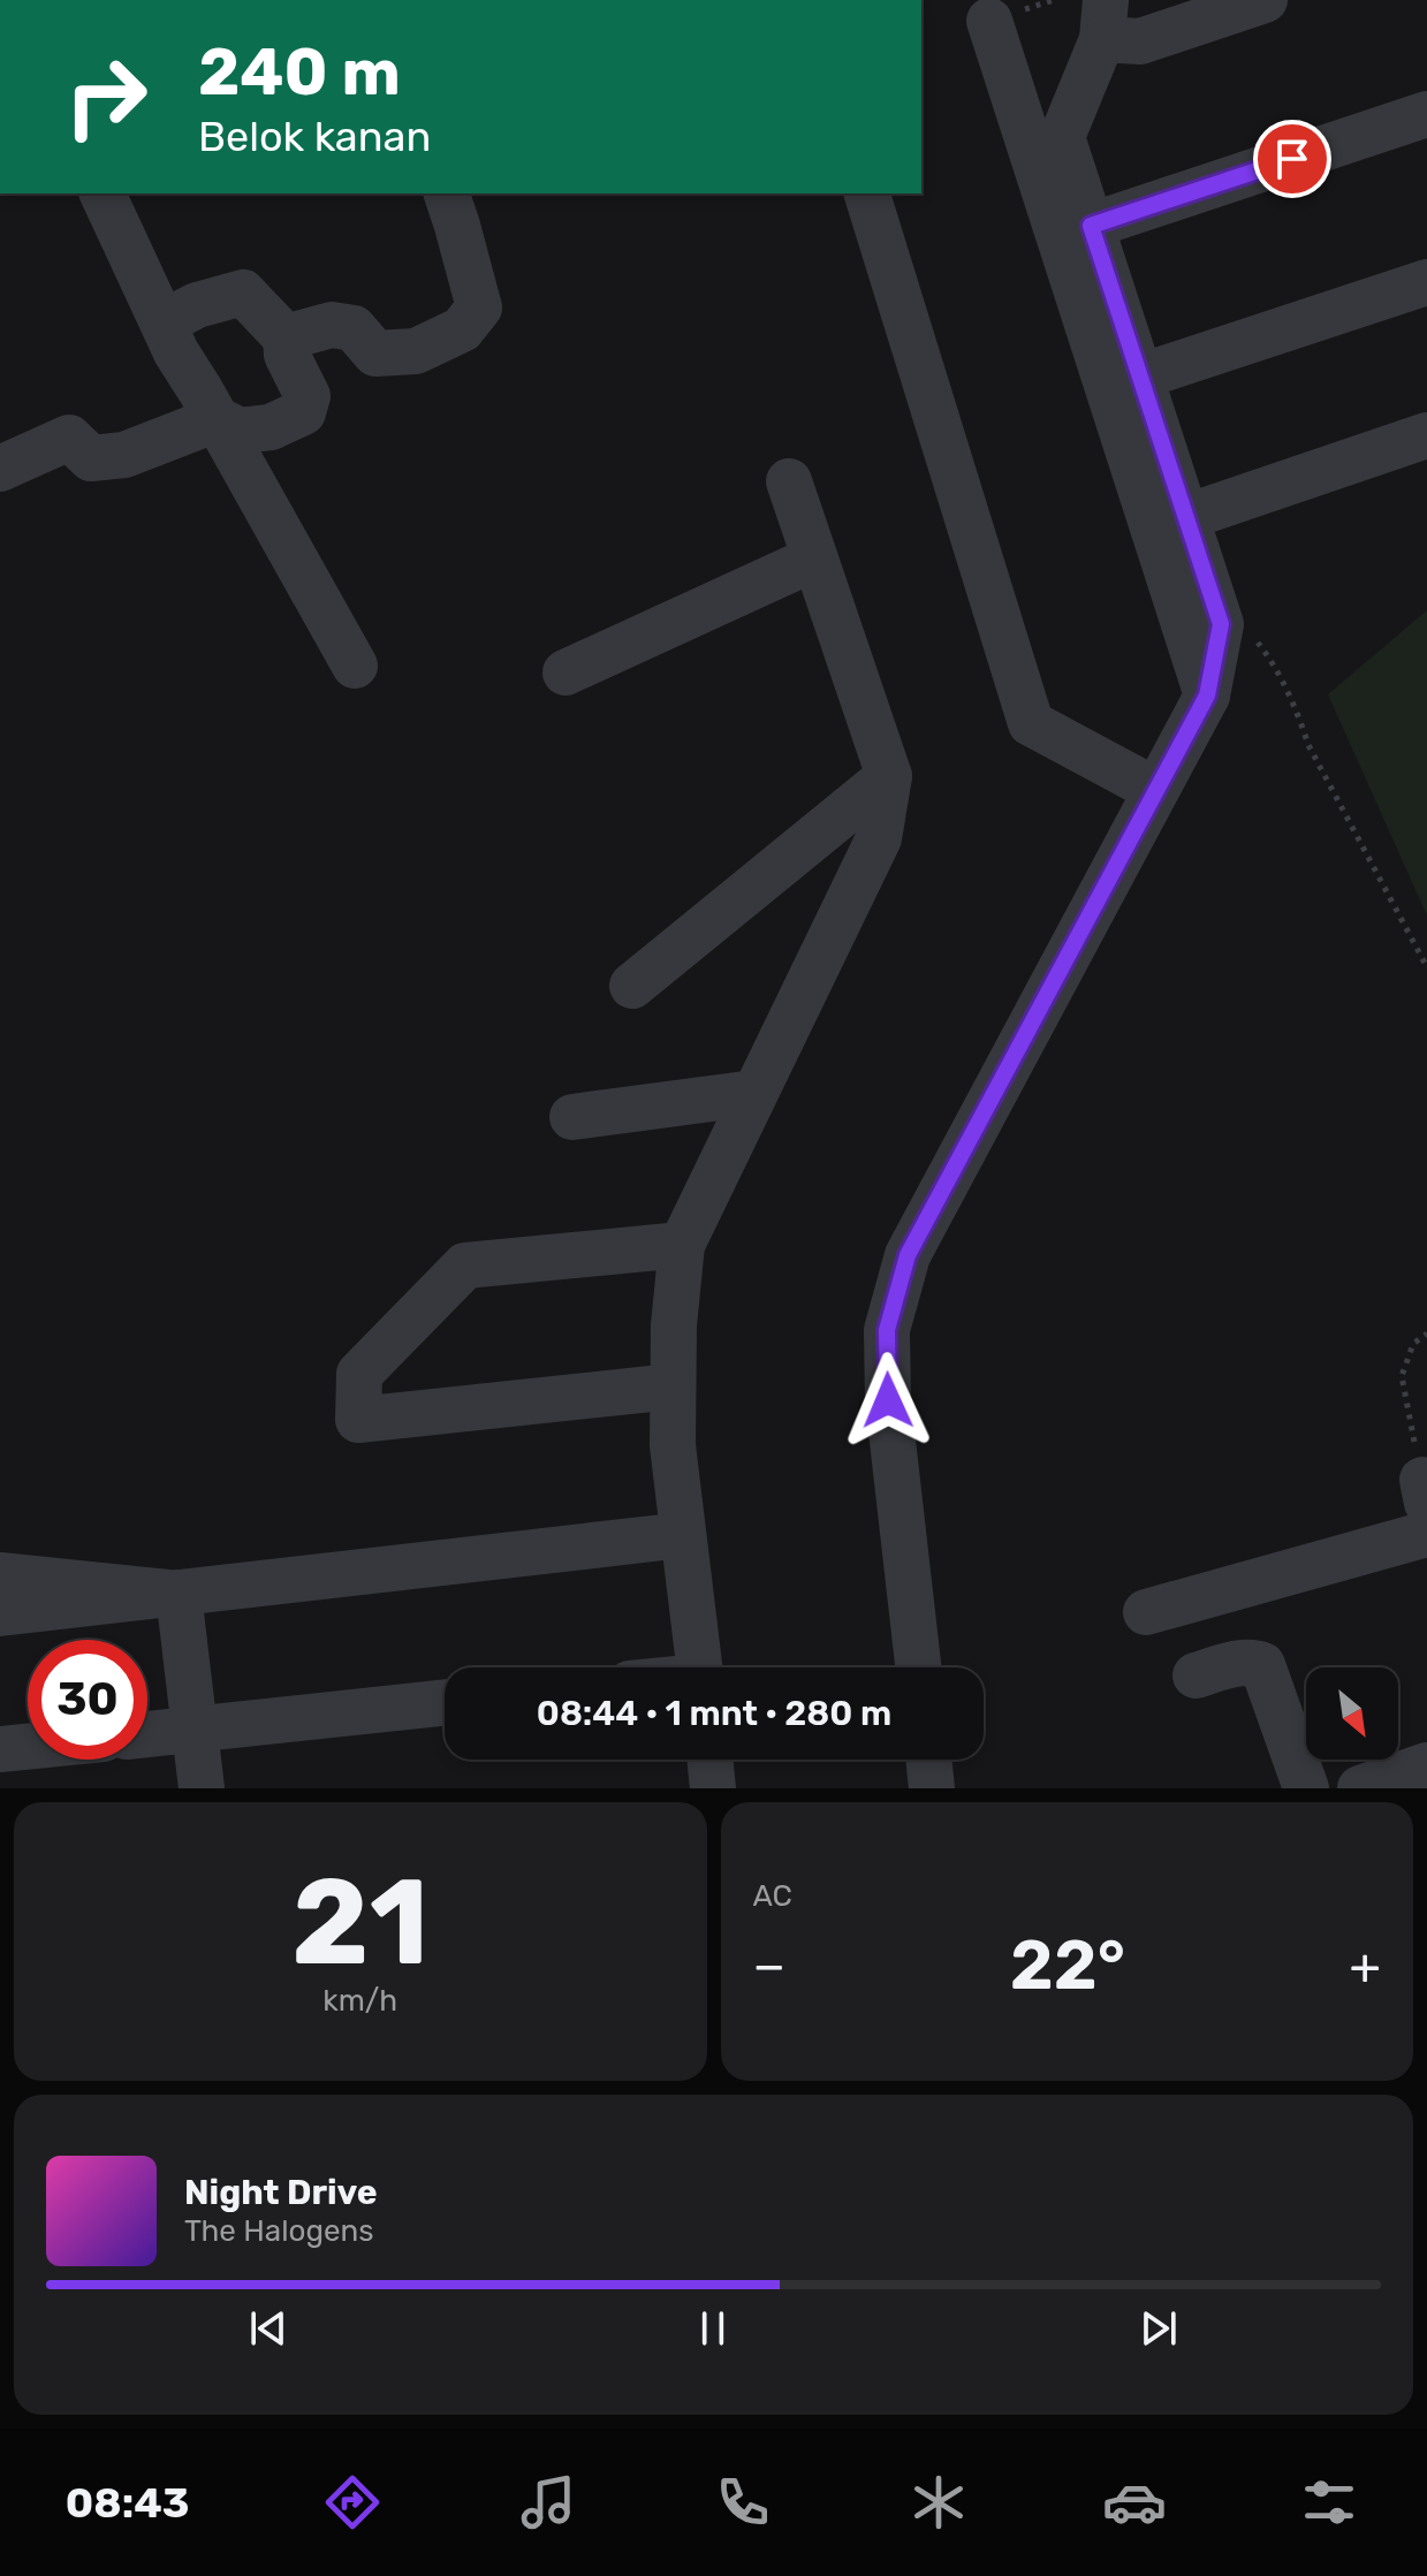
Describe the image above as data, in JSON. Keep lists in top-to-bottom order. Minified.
{"north":"bottom right","page":{"turn":["240 m","Belok kanan"],"limit":"30","trip":"08:44 · 1 mnt · 280 m","tile":[["21","km/h"],"AC"],"heat":["−","22°","+"],"song":["Night Drive","The Halogens"],"tabs":"08:43"}}
